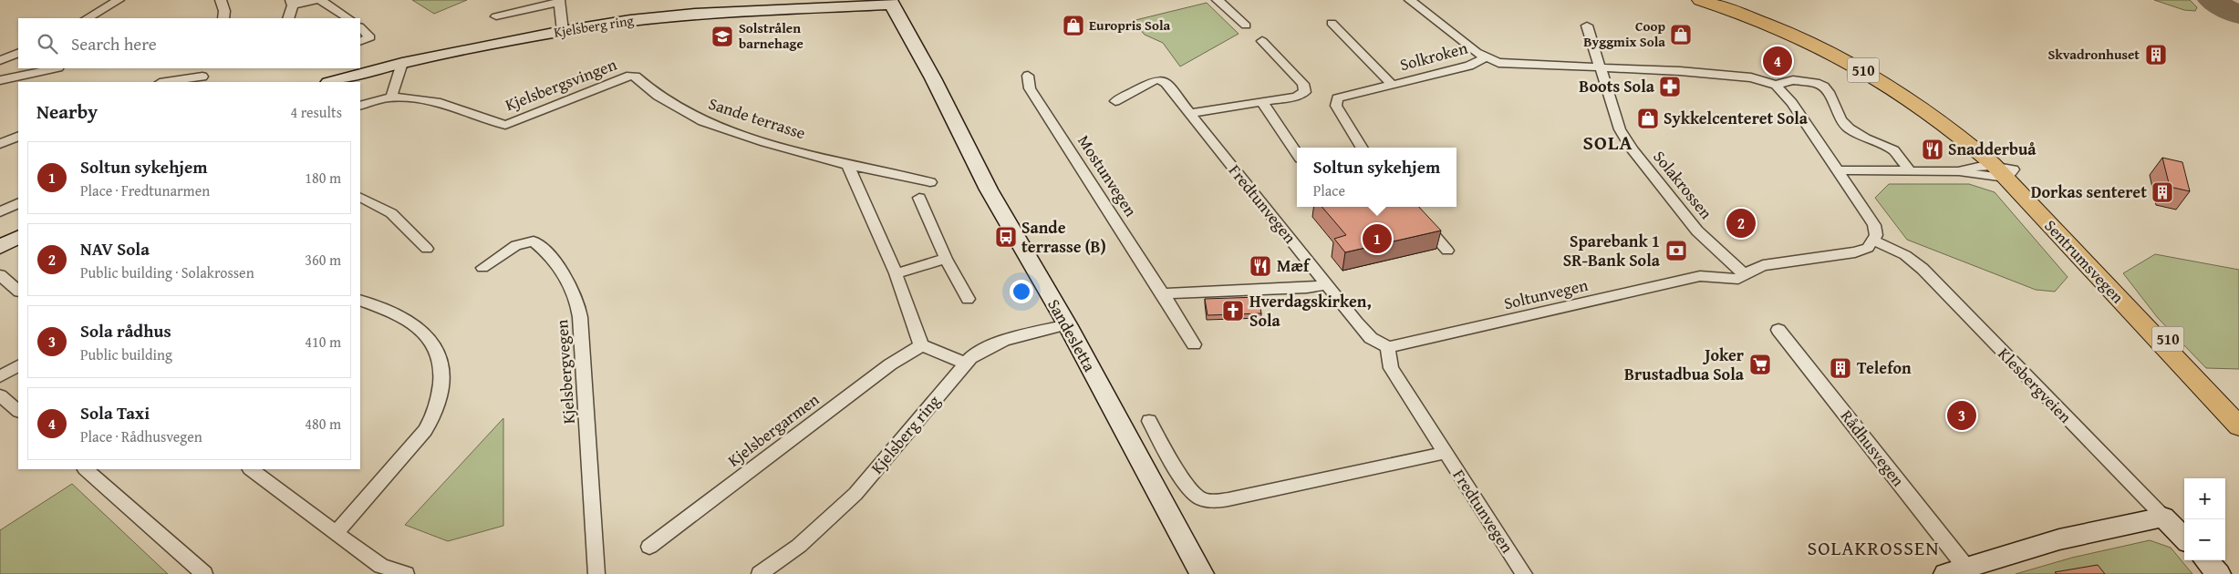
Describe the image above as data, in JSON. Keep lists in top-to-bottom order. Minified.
{"streets":{"main road":["510","Sentrumsvegen"],"street":["Kjelsberg ring","Solkroken","Kjelsbergsvingen","Sande terrasse","Mostunvegen","Solakrossen","Fredtunvegen","Soltunvegen","Sandesletta","Kjelsbergvegen","Klesbergveien","Kjelsbergarmen","Rådhusvegen"]},"crossings":[["Kjelsberg ring","Sandesletta"],["Kjelsbergsvingen","Sande terrasse"],["Solakrossen","Soltunvegen"],["Fredtunvegen","Soltunvegen"]],"districts":["SOLA","SOLAKROSSEN"],"places":{"shop":["Europris Sola","Coop Byggmix Sola","Sykkelcenteret Sola"],"school or university":["Solstrålen barnehage"],"building":["Skvadronhuset","Dorkas senteret","Telefon"],"pharmacy":["Boots Sola"],"restaurant":["Snadderbuå","Mæf"],"bus stop":["Sande terrasse (B)"],"bank":["Sparebank 1 SR-Bank Sola"],"church":["Hverdagskirken, Sola"],"supermarket":["Joker Brustadbua Sola"]},"page":{"search":"Search here","pins":["4","2","1","3"],"heading":["Nearby","4 results"],"list":[{"mark":"1","name":"Soltun sykehjem","note":"Place · Fredtunarmen","value":"180 m"},{"mark":"2","name":"NAV Sola","note":"Public building · Solakrossen","value":"360 m"},{"mark":"3","name":"Sola rådhus","note":"Public building","value":"410 m"},{"mark":"4","name":"Sola Taxi","note":"Place · Rådhusvegen","value":"480 m"}],"popup":["Soltun sykehjem","Place"],"map_buttons":["+","−"]}}
